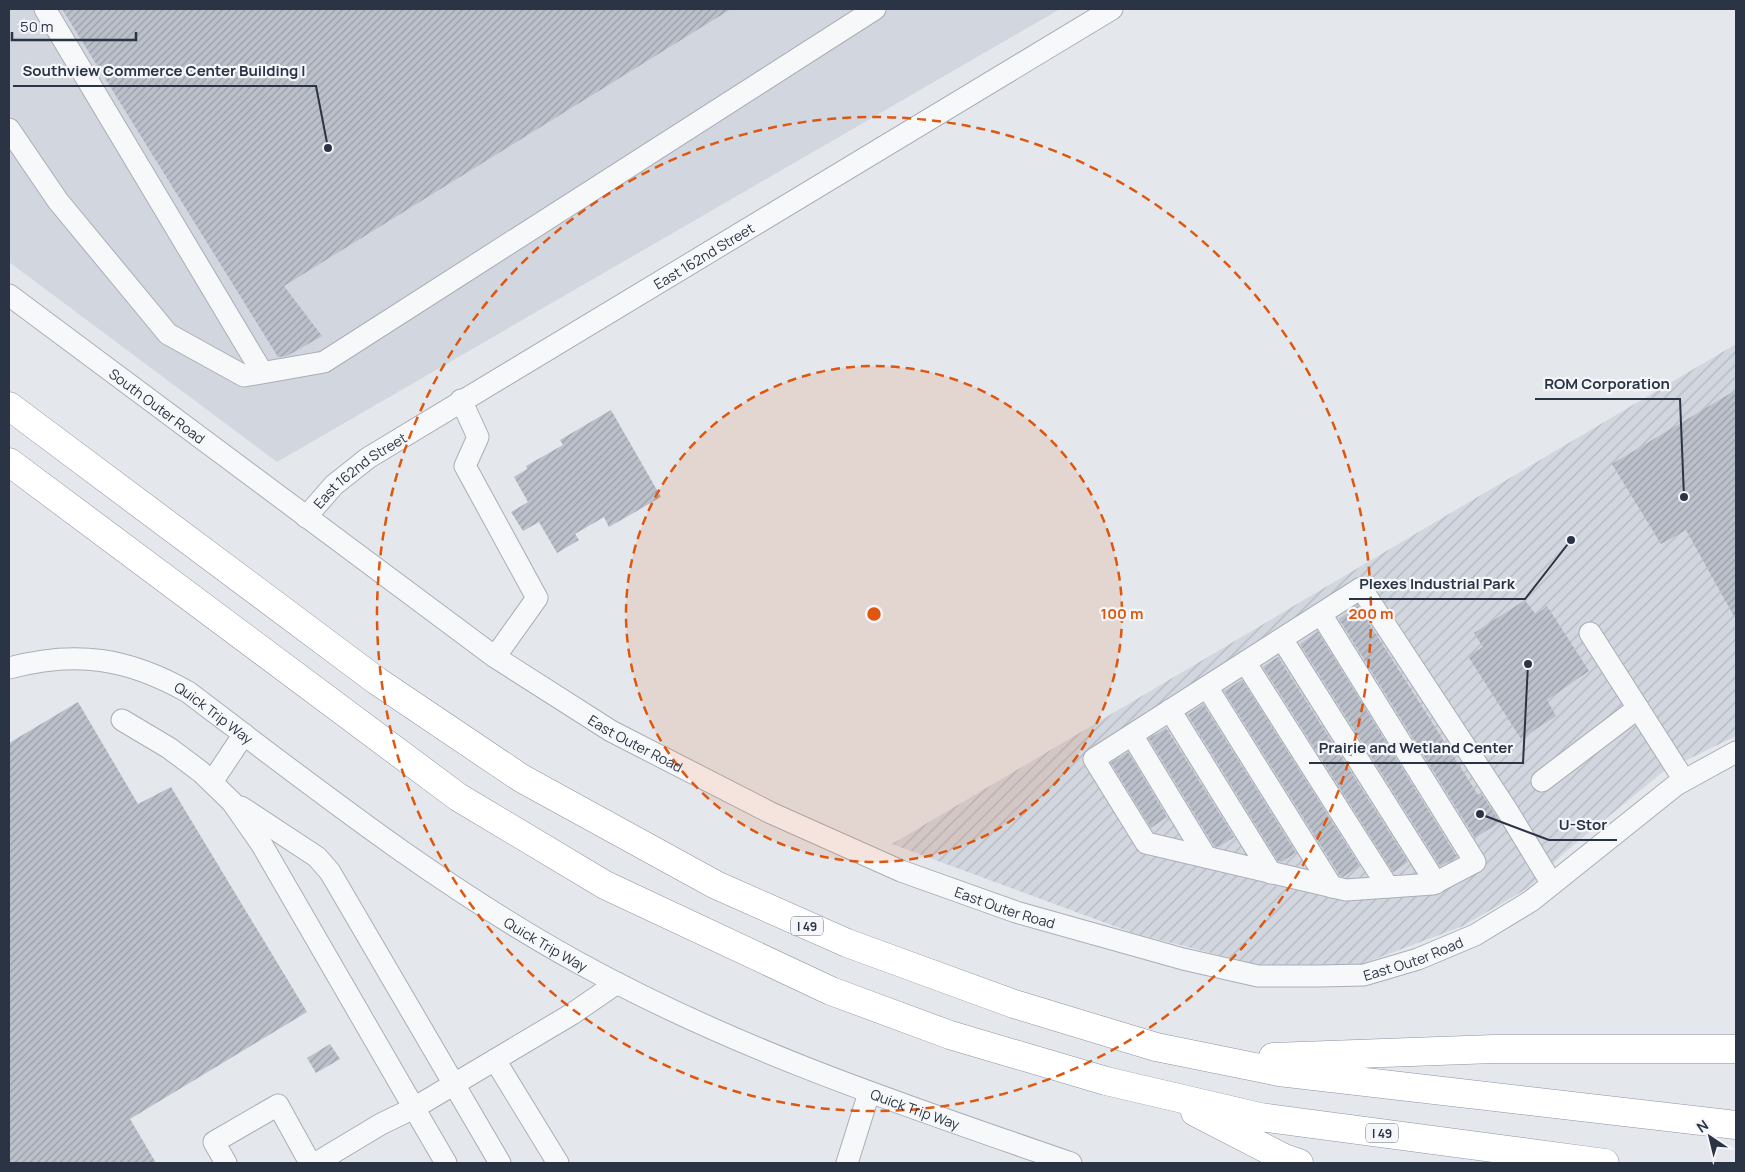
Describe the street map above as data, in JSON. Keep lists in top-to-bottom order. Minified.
{"streets":{"highway":["I 49"],"street":["East 162nd Street","South Outer Road","Quick Trip Way","East Outer Road"]},"crossings":[["East 162nd Street","South Outer Road"],["East 162nd Street","East Outer Road"],["South Outer Road","East Outer Road"]],"places":["Southview Commerce Center Building I","ROM Corporation","Plexes Industrial Park","Prairie and Wetland Center","U-Stor"],"scale_bar":"50 m","north":"top left","rings":["100 m","200 m"]}
